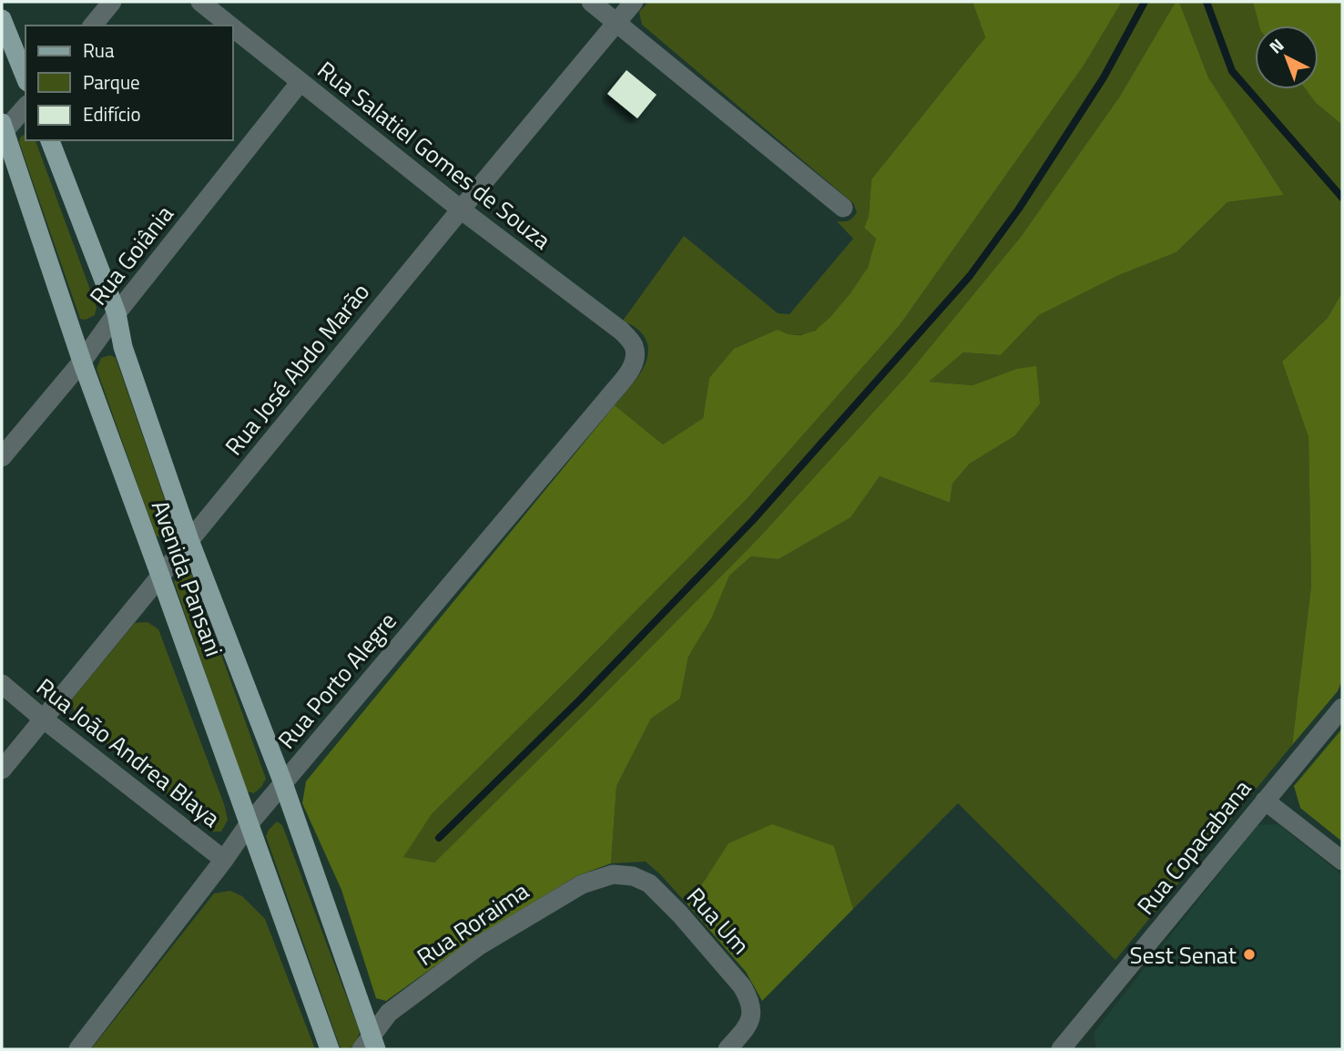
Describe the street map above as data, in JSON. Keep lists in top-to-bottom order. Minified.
{"streets":{"main road":["Avenida Pansani"],"street":["Rua Salatiel Gomes de Souza","Rua Goiânia","Rua José Abdo Marão","Rua Porto Alegre","Rua João Andrea Blaya","Rua Copacabana","Rua Um","Rua Roraima"]},"crossings":[["Rua Salatiel Gomes de Souza","Rua Goiânia"],["Rua Salatiel Gomes de Souza","Rua José Abdo Marão"],["Rua Salatiel Gomes de Souza","Rua Porto Alegre"],["Rua Goiânia","Avenida Pansani"],["Rua José Abdo Marão","Avenida Pansani"],["Rua José Abdo Marão","Rua João Andrea Blaya"],["Avenida Pansani","Rua Porto Alegre"],["Avenida Pansani","Rua Roraima"],["Rua Porto Alegre","Rua João Andrea Blaya"],["Rua Um","Rua Roraima"]],"places":["Sest Senat"],"legend":["Rua","Parque","Edifício"],"north":"top left"}
